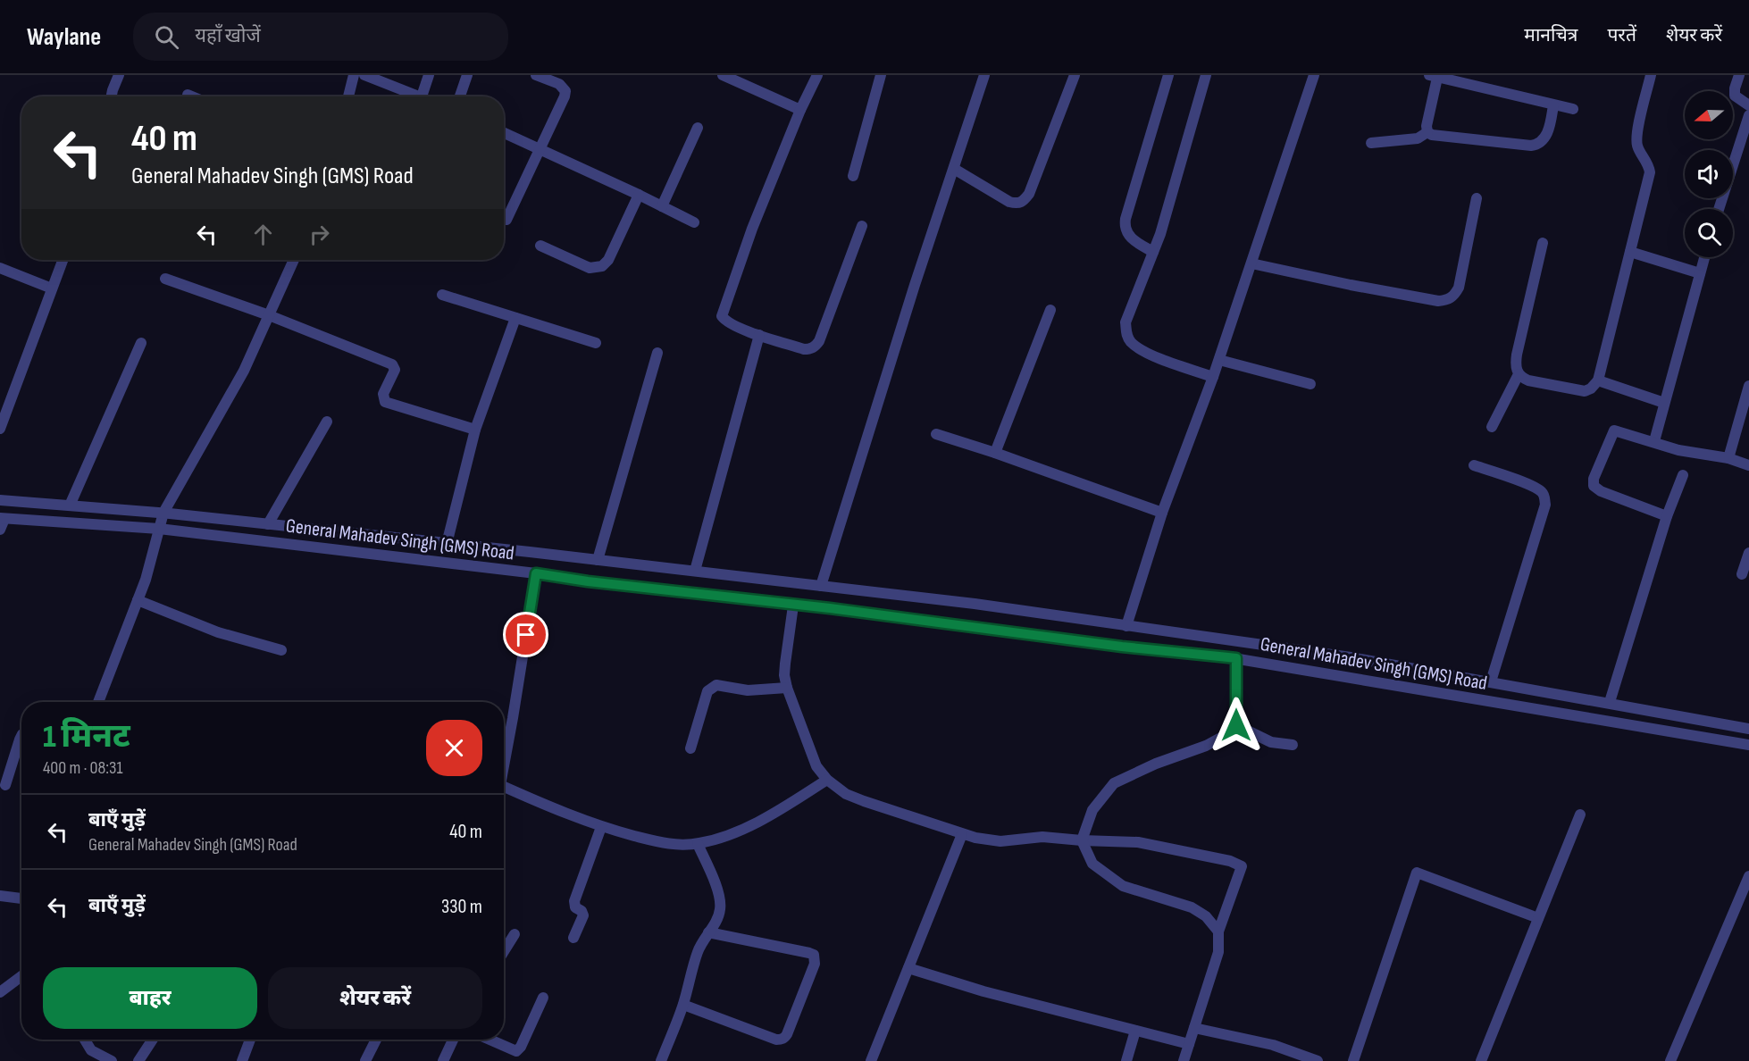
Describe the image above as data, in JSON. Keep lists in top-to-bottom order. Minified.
{"streets":{"street":["General Mahadev Singh (GMS) Road"]},"north":"left","page":{"header":"Waylane","search":"यहाँ खोजें","nav":["मानचित्र","परतें","शेयर करें"],"turn":["40 m","General Mahadev Singh (GMS) Road"],"heading":["1 मिनट","400 m · 08:31"],"list":[{"name":"बाएँ मुड़ें","note":"General Mahadev Singh (GMS) Road","value":"40 m"},{"name":"बाएँ मुड़ें","value":"330 m"}],"buttons":["बाहर","शेयर करें"]}}
